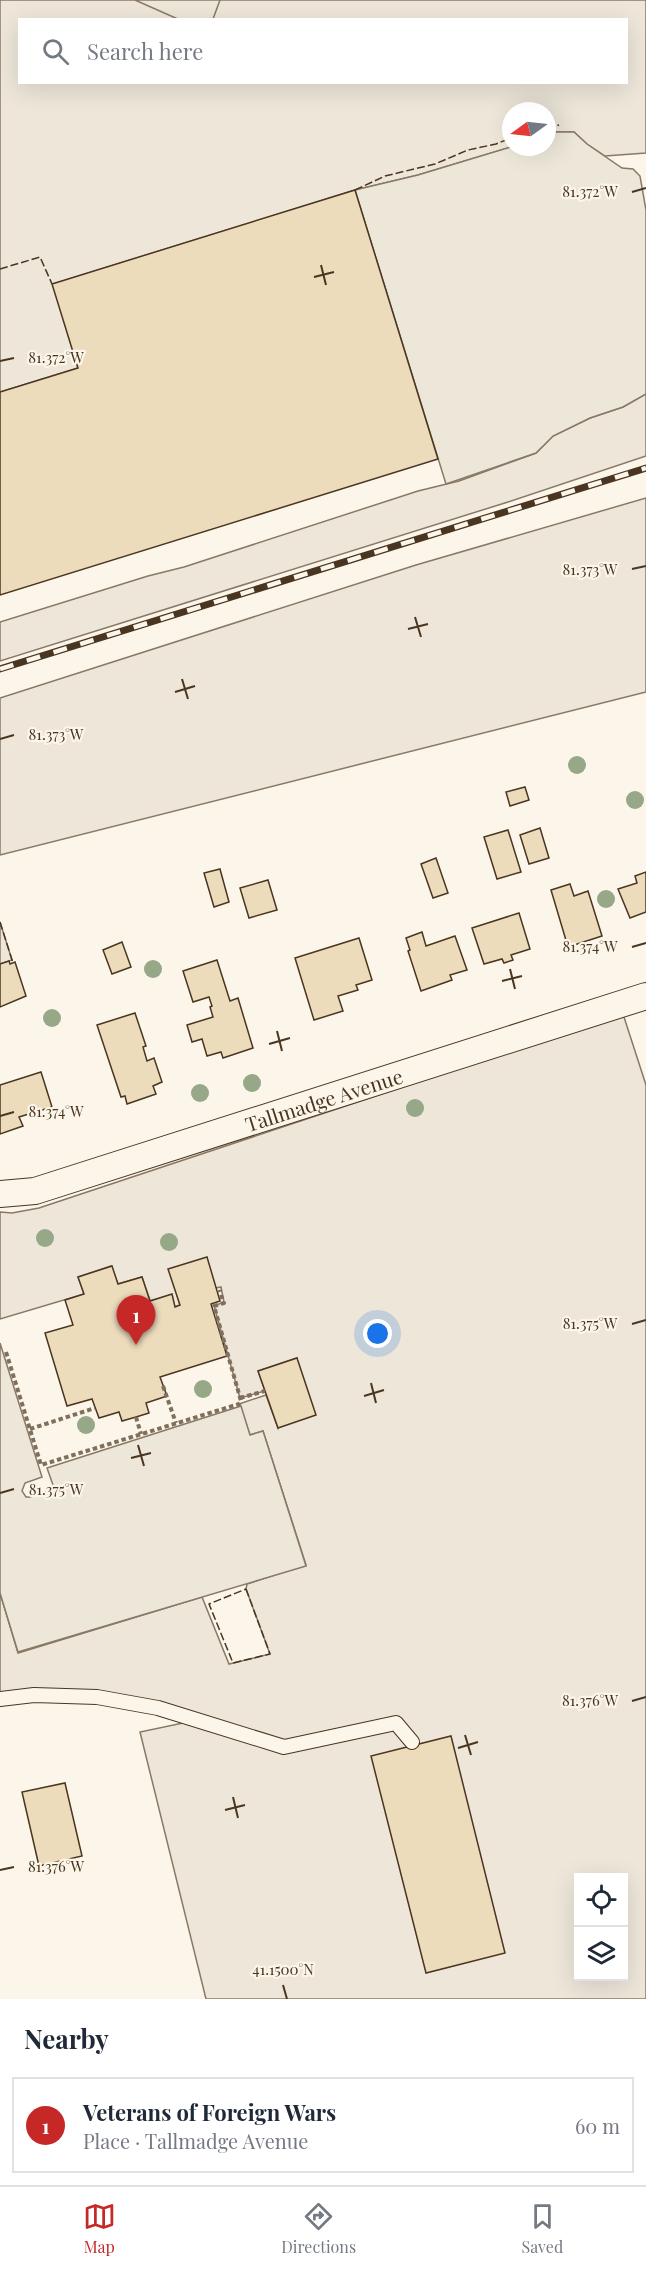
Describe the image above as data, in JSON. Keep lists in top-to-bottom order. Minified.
{"streets":{"street":["Tallmadge Avenue"]},"north":"left","page":{"search":"Search here","pins":"1","heading":"Nearby","list":[{"mark":"1","name":"Veterans of Foreign Wars","note":"Place · Tallmadge Avenue","value":"60 m"}],"nav":["Map","Directions","Saved"]},"coordinates":["81.372°W","81.373°W","81.374°W","81.375°W","81.376°W","41.1500°N"]}
